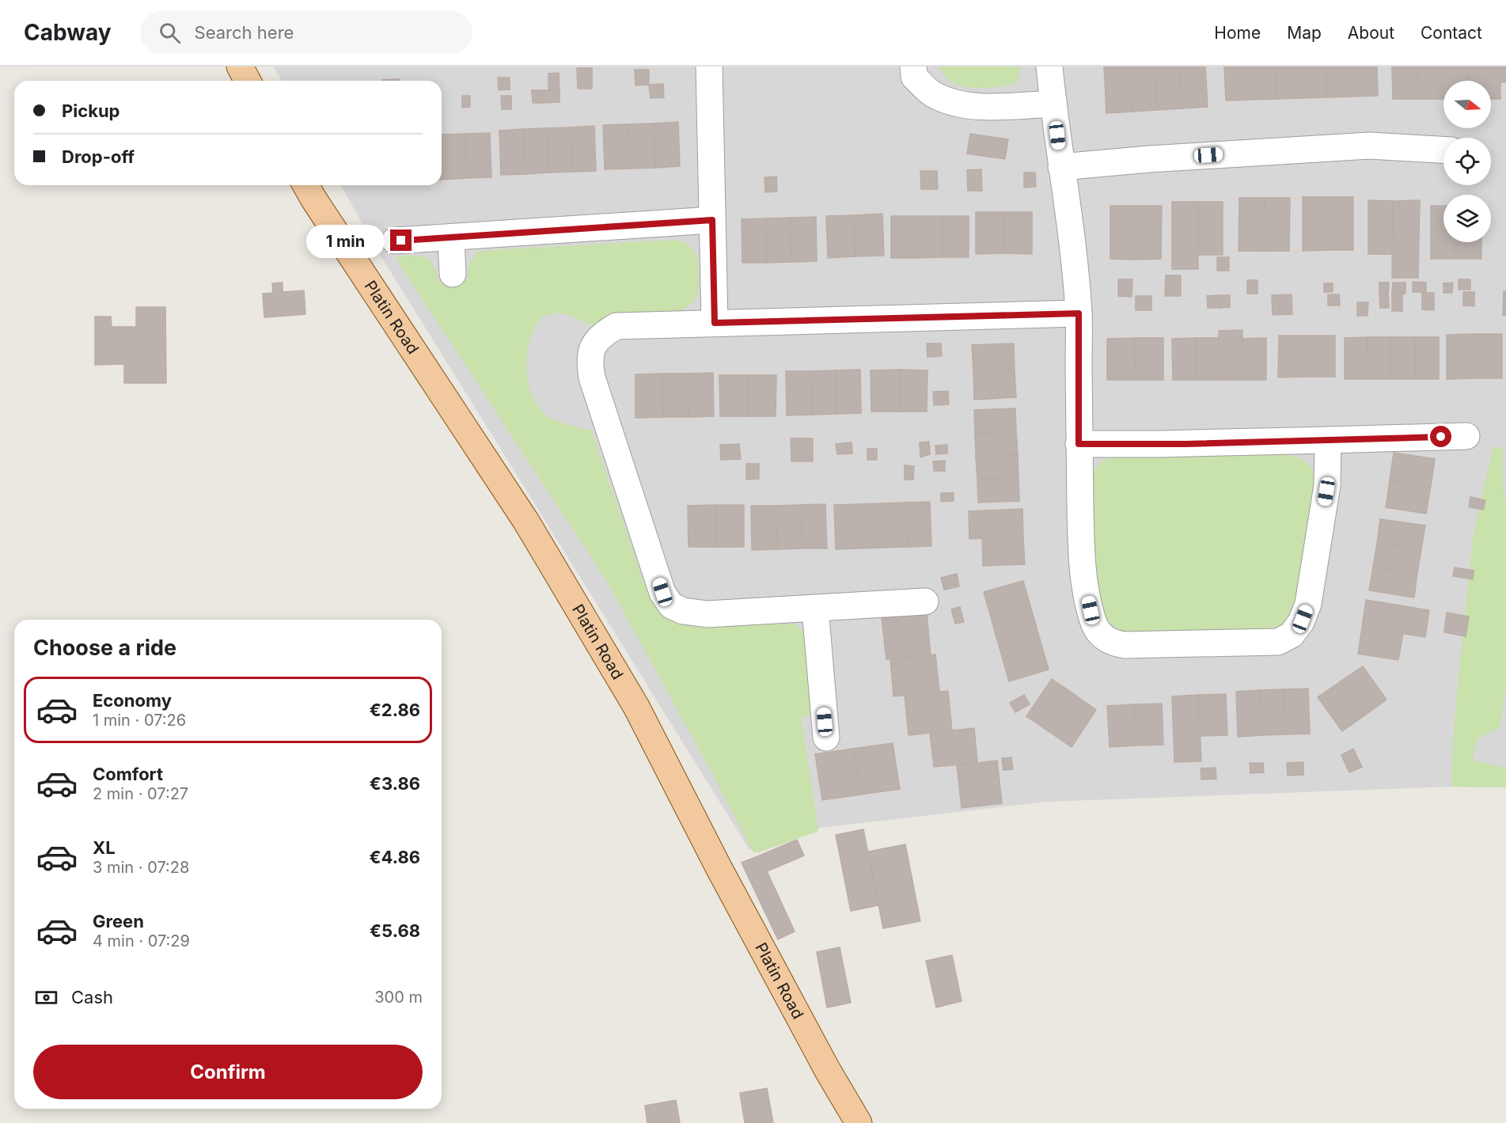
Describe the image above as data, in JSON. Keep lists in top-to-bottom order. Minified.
{"streets":{"main road":["Platin Road"]},"north":"right","page":{"header":"Cabway","search":"Search here","nav":["Home","Map","About","Contact"],"banner":["Pickup","Drop-off"],"bubble":"1 min","heading":"Choose a ride","list":[{"name":"Economy","note":"1 min · 07:26","value":"€2.86"},{"name":"Comfort","note":"2 min · 07:27","value":"€3.86"},{"name":"XL","note":"3 min · 07:28","value":"€4.86"},{"name":"Green","note":"4 min · 07:29","value":"€5.68"}],"pay":["Cash","300 m"],"buttons":"Confirm"}}
